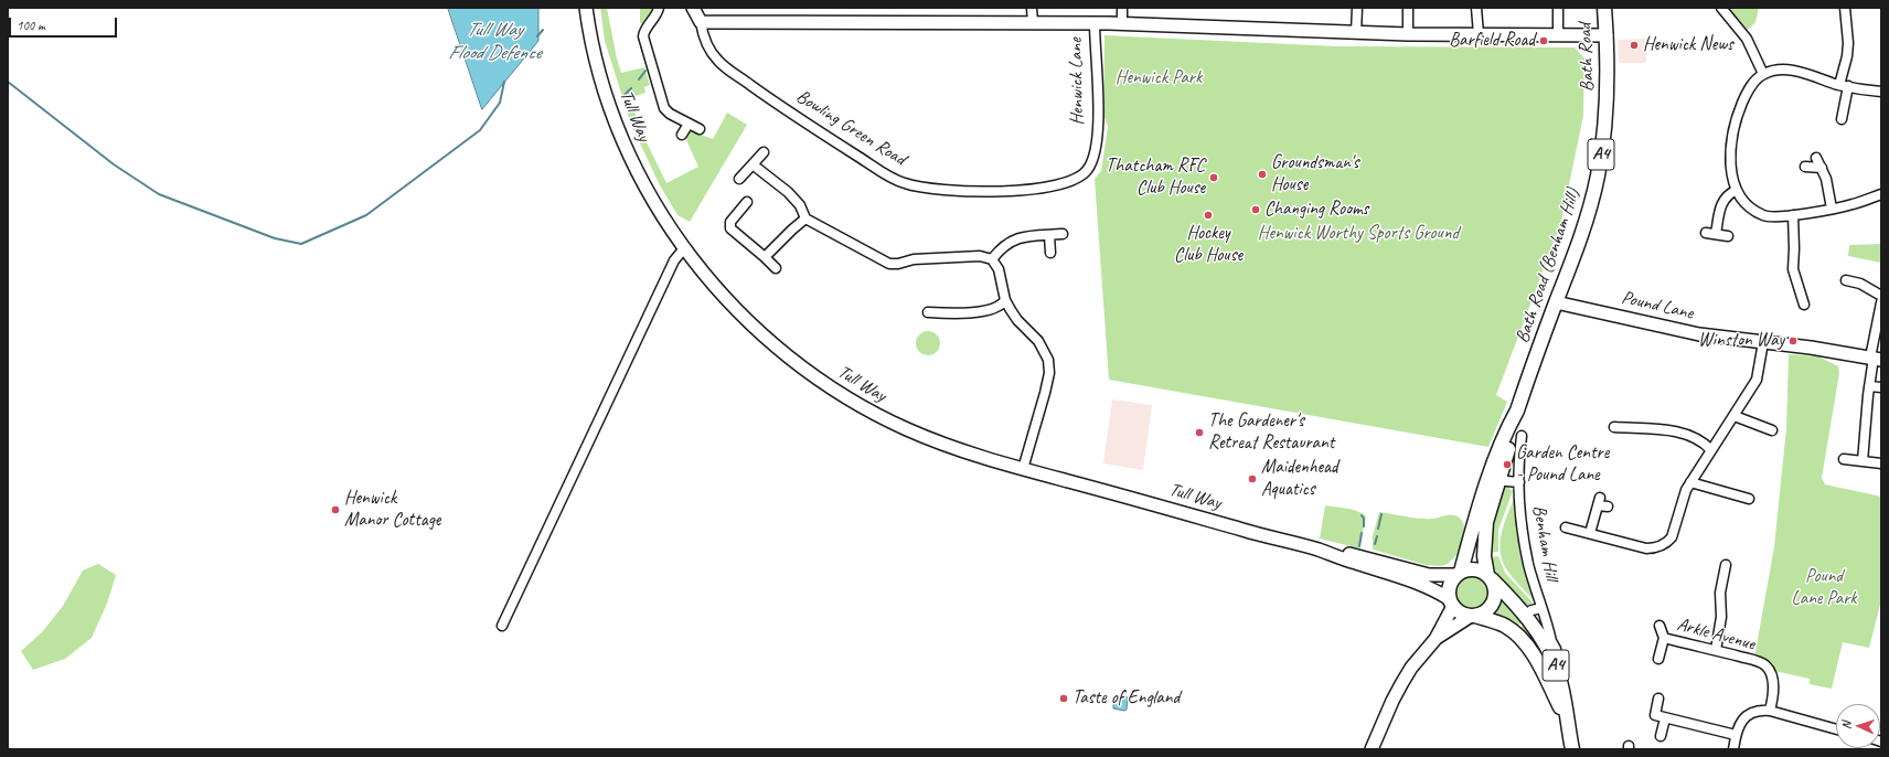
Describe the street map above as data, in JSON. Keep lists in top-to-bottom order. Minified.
{"streets":{"main road":["Bath Road","A4","Bath Road (Benham Hill)"],"street":["Henwick Lane","Tull Way","Bowling Green Road","Pound Lane","Benham Hill","Arkle Avenue"]},"crossings":[["Bath Road","Henwick Lane"],["Bath Road","Bath Road (Benham Hill)"],["Henwick Lane","Bowling Green Road"],["Tull Way","A4"],["Tull Way","Bath Road (Benham Hill)"],["A4","Bath Road (Benham Hill)"],["Bath Road (Benham Hill)","Pound Lane"],["Bath Road (Benham Hill)","Benham Hill"]],"water":["Tull Way Flood Defence"],"parks":["Henwick Park","Henwick Worthy Sports Ground","Pound Lane Park"],"places":["Barfield Road","Henwick News","Groundsman's House","Thatcham RFC Club House","Changing Rooms","Hockey Club House","Winston Way","The Gardener's Retreat Restaurant","Garden Centre - Pound Lane","Maidenhead Aquatics","Henwick Manor Cottage","Taste of England"],"scale_bar":"100 m","north":"left"}
